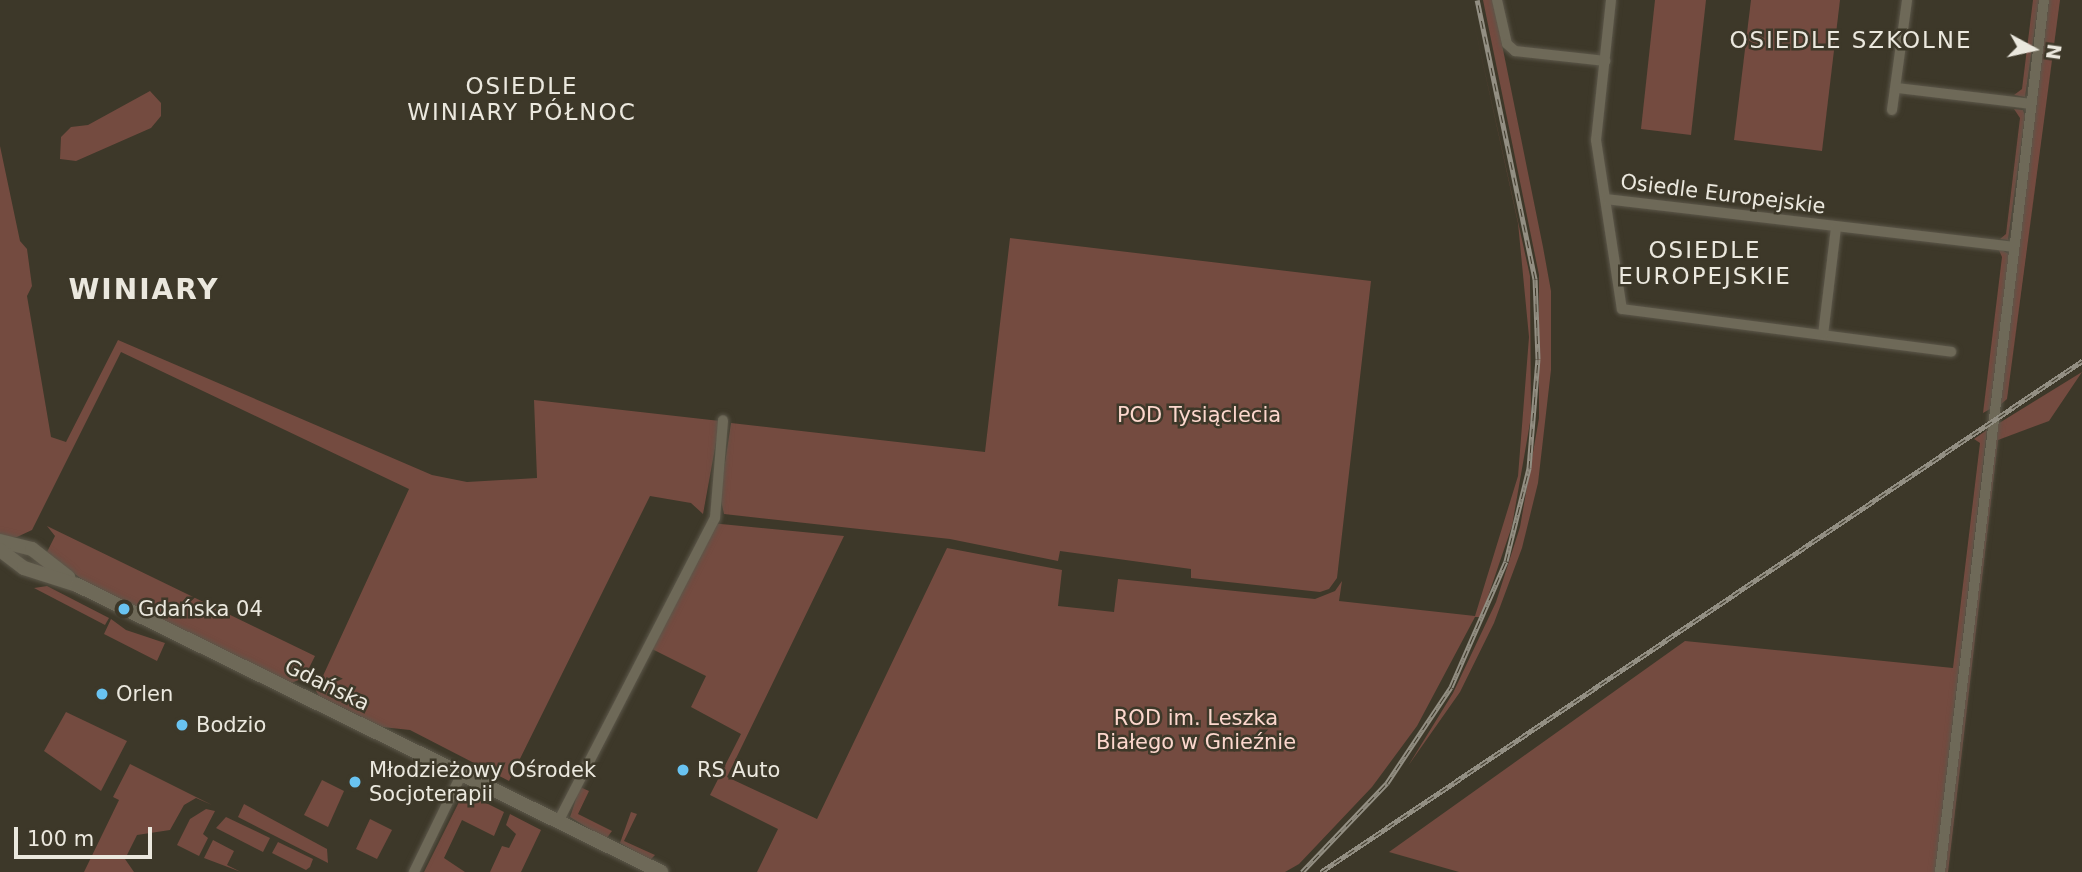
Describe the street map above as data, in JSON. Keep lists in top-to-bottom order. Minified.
{"streets":{"street":["Osiedle Europejskie","Gdańska"]},"districts":["OSIEDLE SZKOLNE","OSIEDLE WINIARY PÓŁNOC","OSIEDLE EUROPEJSKIE","WINIARY"],"parks":["POD Tysiąclecia","ROD im. Leszka Białego w Gnieźnie"],"places":["Gdańska 04","Orlen","Bodzio","RS Auto","Młodzieżowy Ośrodek Socjoterapii"],"scale_bar":"100 m","north":"right"}
